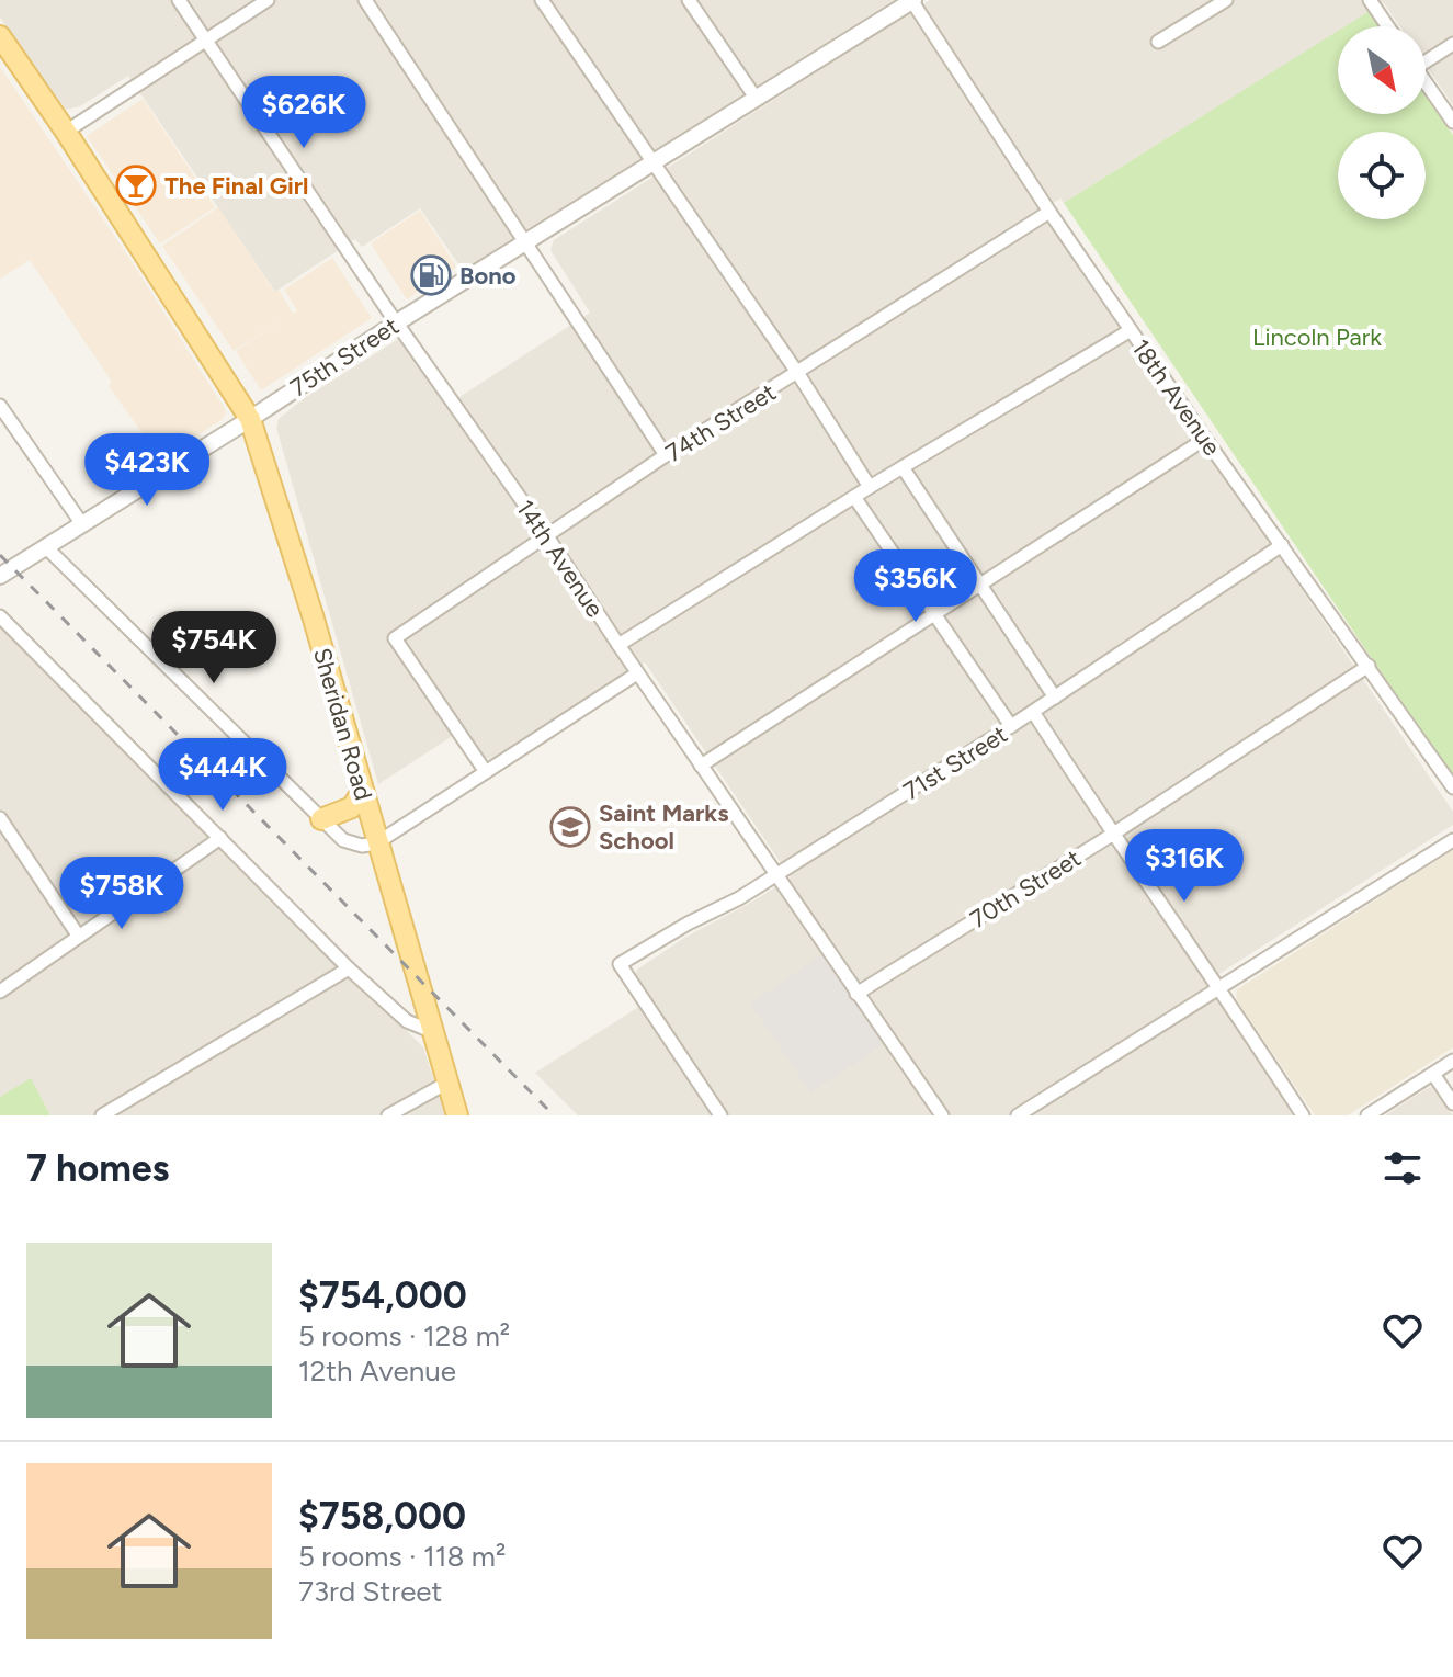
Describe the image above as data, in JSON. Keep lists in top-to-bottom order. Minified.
{"streets":{"main road":["Sheridan Road"],"street":["75th Street","18th Avenue","74th Street","14th Avenue","71st Street","70th Street"]},"crossings":[["75th Street","18th Avenue"],["75th Street","14th Avenue"],["75th Street","Sheridan Road"],["18th Avenue","74th Street"],["18th Avenue","71st Street"],["18th Avenue","70th Street"],["74th Street","14th Avenue"],["14th Avenue","71st Street"],["14th Avenue","70th Street"]],"parks":["Lincoln Park"],"places":{"bar":["The Final Girl"],"fuel station":["Bono"],"school or university":["Saint Marks School"]},"north":"bottom right","page":{"price":["$626K","$423K","$356K","$754K","$444K","$316K","$758K"],"heading":"7 homes","list":[{"name":"$754,000","note":"5 rooms · 128 m² · 12th Avenue"},{"name":"$758,000","note":"5 rooms · 118 m² · 73rd Street"}]}}
